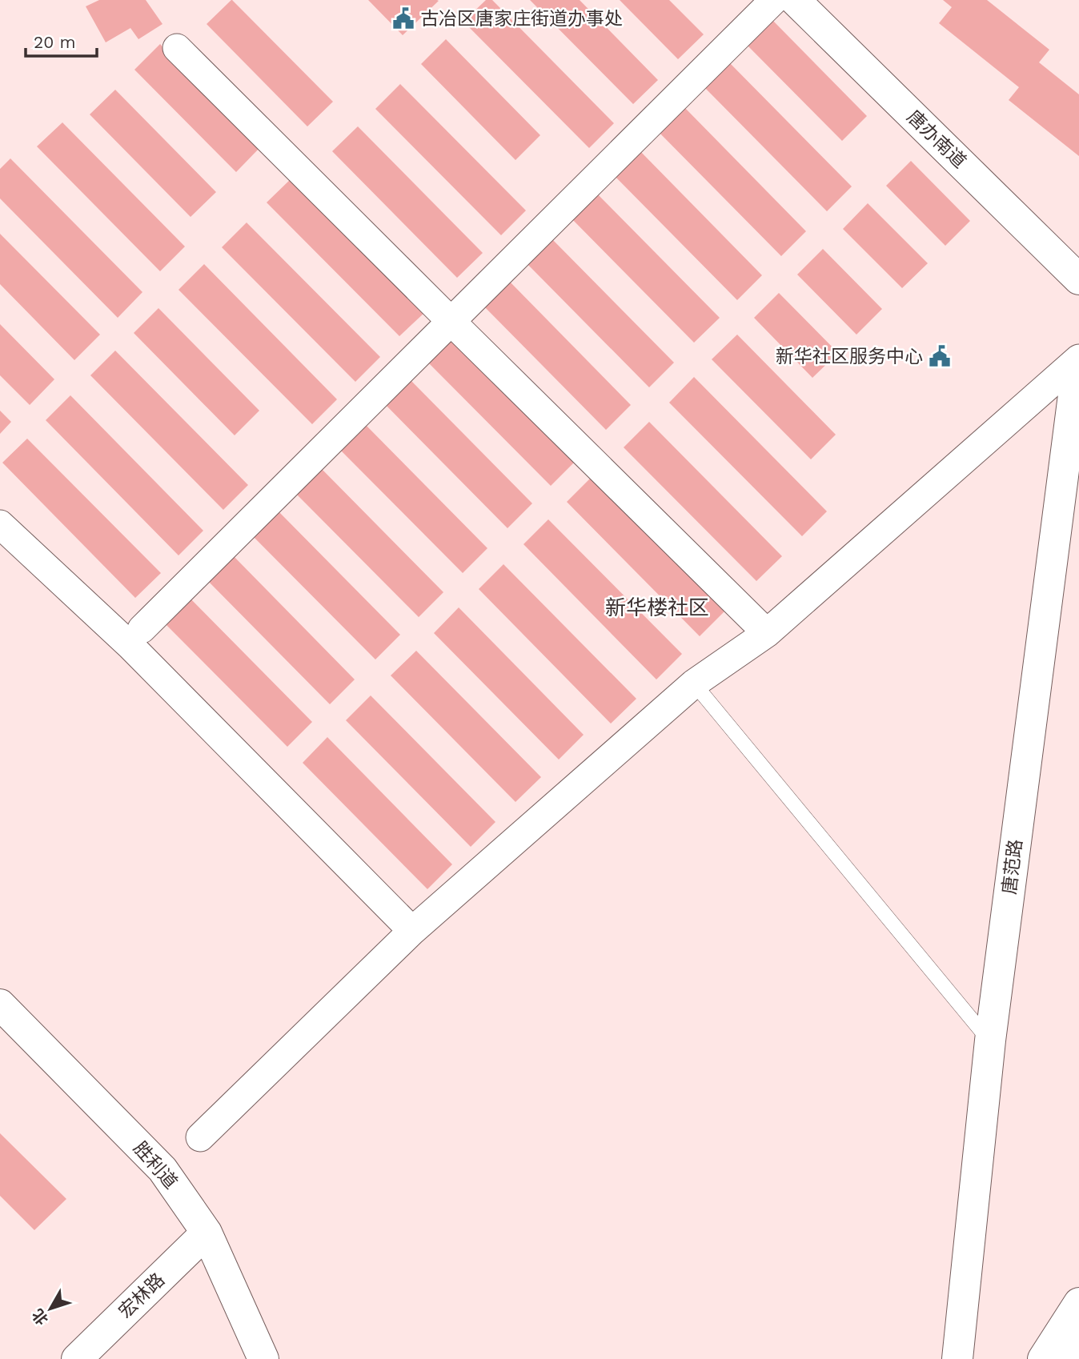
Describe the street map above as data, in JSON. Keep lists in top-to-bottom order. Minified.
{"streets":{"street":["唐办南道","唐范路","胜利道","宏林路"]},"crossings":[["胜利道","宏林路"]],"districts":["新华楼社区"],"places":{"public building":["古冶区唐家庄街道办事处","新华社区服务中心"]},"scale_bar":"20 m","north":"bottom left"}
